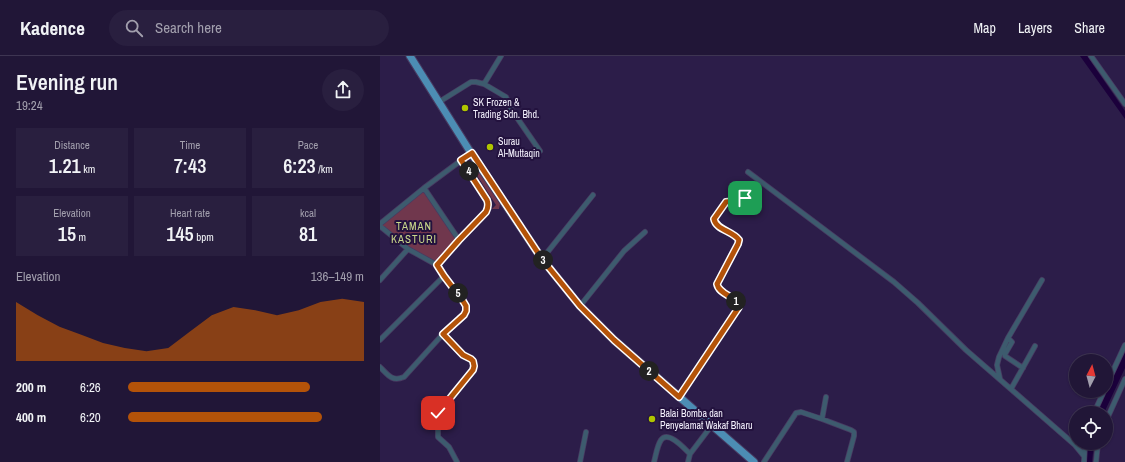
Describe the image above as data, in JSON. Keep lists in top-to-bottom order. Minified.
{"districts":["TAMAN KASTURI"],"places":["SK Frozen & Trading Sdn. Bhd.","Surau Al-Muttaqin","Balai Bomba dan Penyelamat Wakaf Bharu"],"north":"top","page":{"header":"Kadence","search":"Search here","nav":["Map","Layers","Share"],"heading":["Evening run","19:24"],"stats":[["Distance","1.21 km"],["Time","7:43"],["Pace","6:23 /km"],["Elevation","15 m"],["Heart rate","145 bpm"],["kcal","81"]],"pins":["4","3","5","1","2"],"chart":["Elevation","136–149 m"],"list":[{"name":"200 m","note":"6:26"},{"name":"400 m","note":"6:20"}]}}
